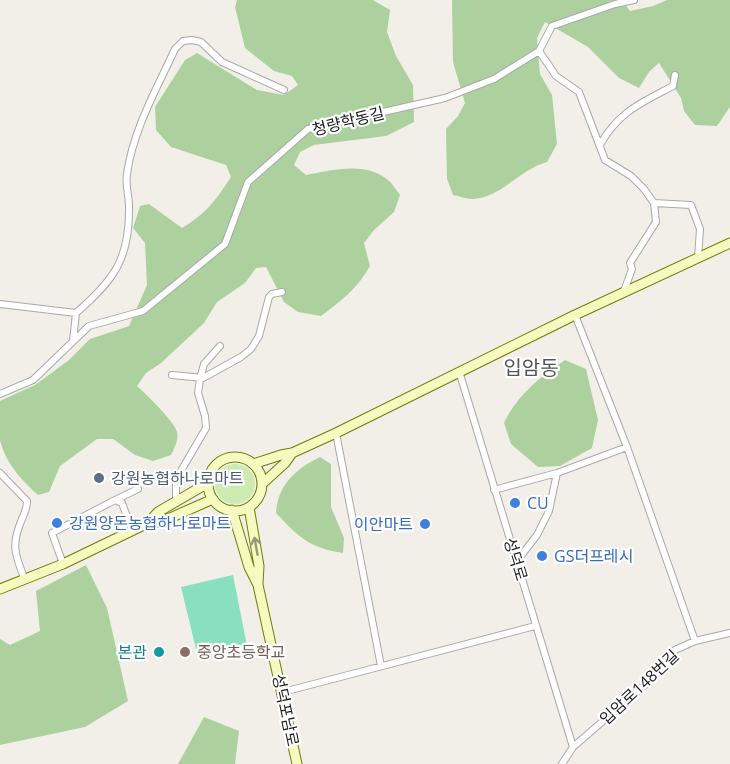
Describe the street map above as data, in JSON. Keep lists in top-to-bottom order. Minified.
{"streets":{"street":["청량학동길","성덕로","입암로148번길","성덕포남로"]},"crossings":[["성덕로","입암로148번길"]],"districts":["입암동"],"places":["강원농협하나로마트","CU","강원양돈농협하나로마트","이안마트","GS더프레시","본관","중앙초등학교"]}
